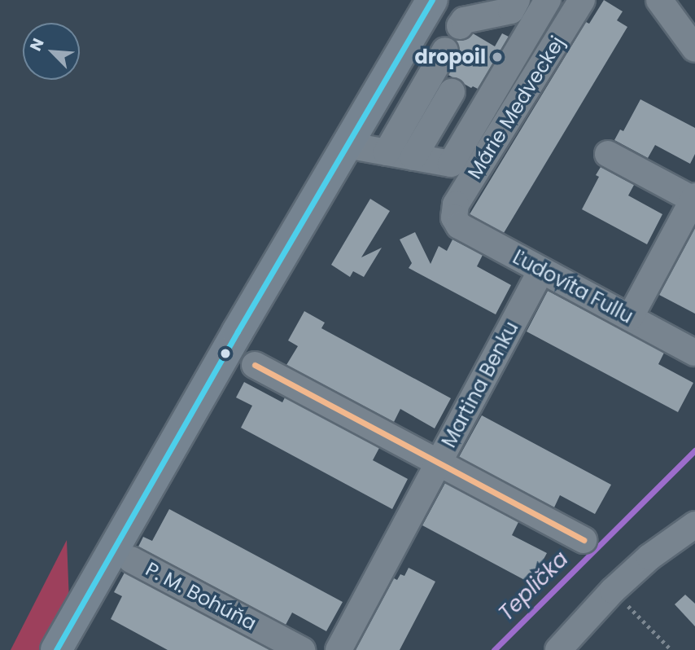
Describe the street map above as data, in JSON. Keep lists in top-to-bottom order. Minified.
{"streets":{"street":["Márie Medveckej","Ľudovíta Fullu","Martina Benku","P. M. Bohúňa"]},"crossings":[["Márie Medveckej","Ľudovíta Fullu"],["Ľudovíta Fullu","Martina Benku"]],"water":["Teplička"],"places":["dropoil"],"north":"top left"}
